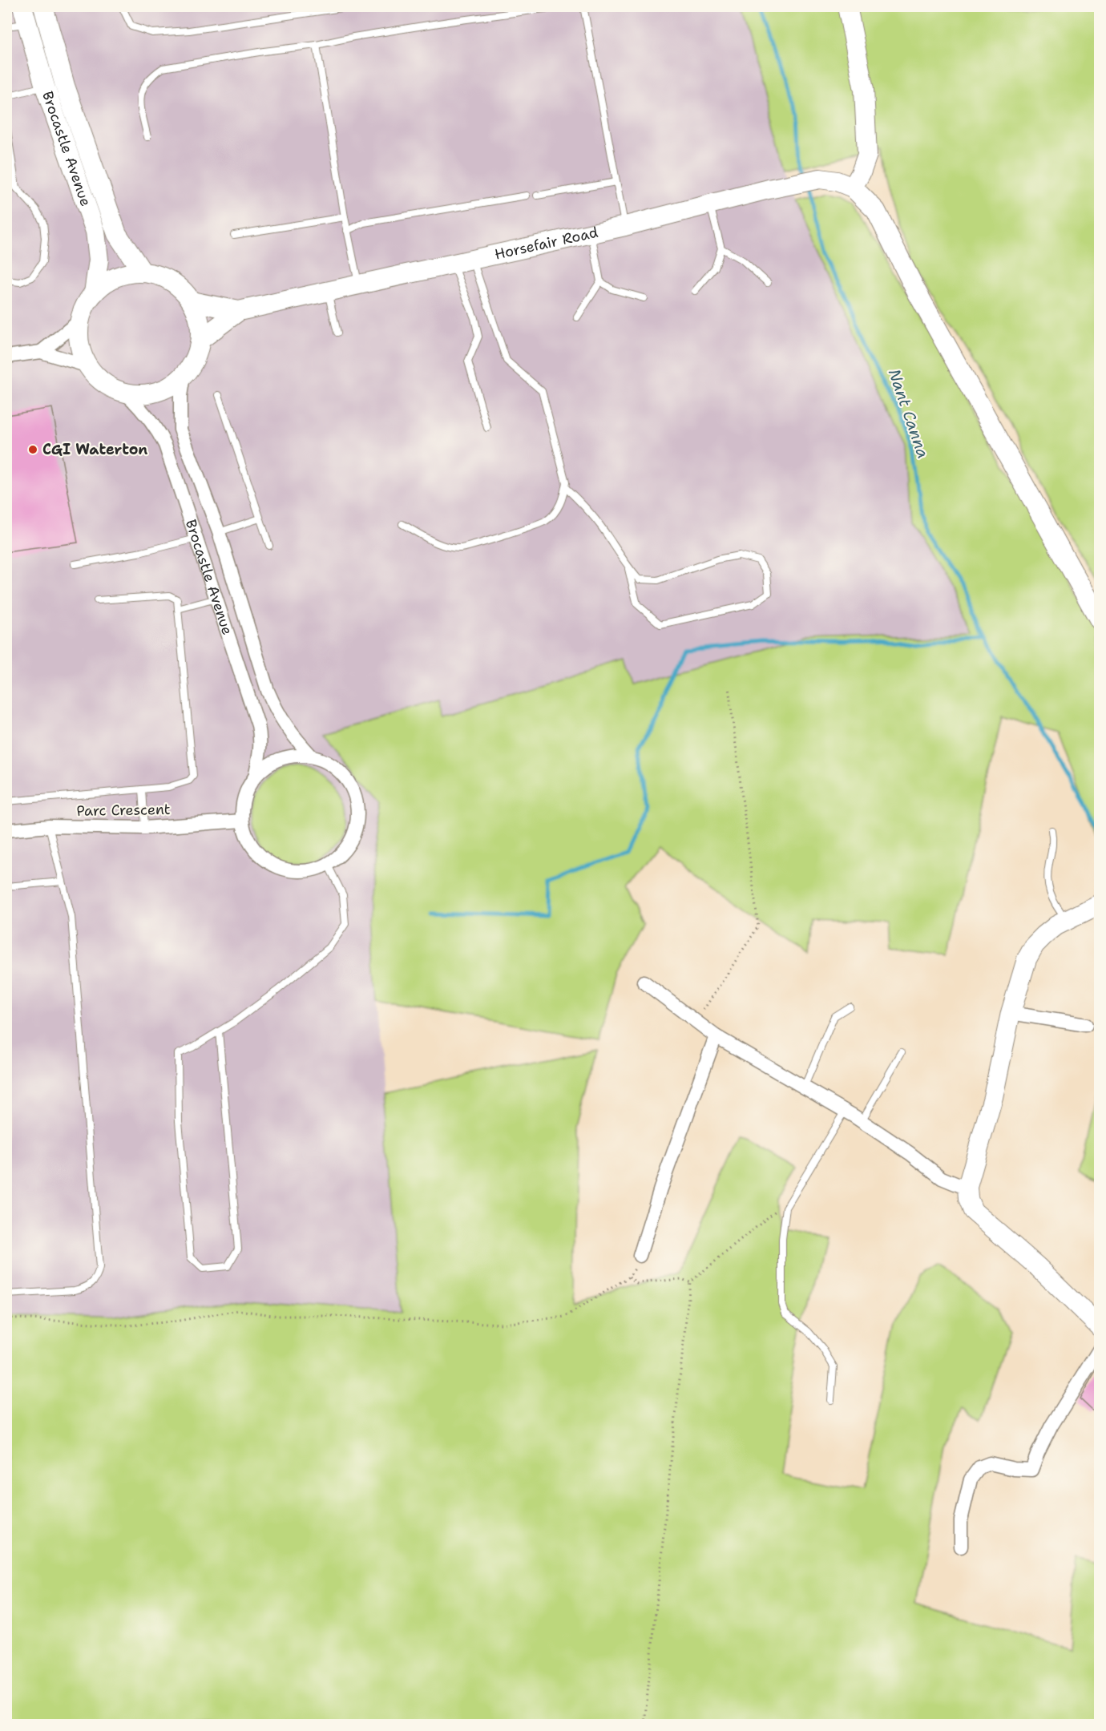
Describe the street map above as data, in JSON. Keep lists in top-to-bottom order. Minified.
{"streets":{"street":["Brocastle Avenue","Horsefair Road","Parc Crescent"]},"crossings":[["Brocastle Avenue","Horsefair Road"],["Brocastle Avenue","Parc Crescent"]],"water":["Nant Canna"],"places":["CGI Waterton"]}
